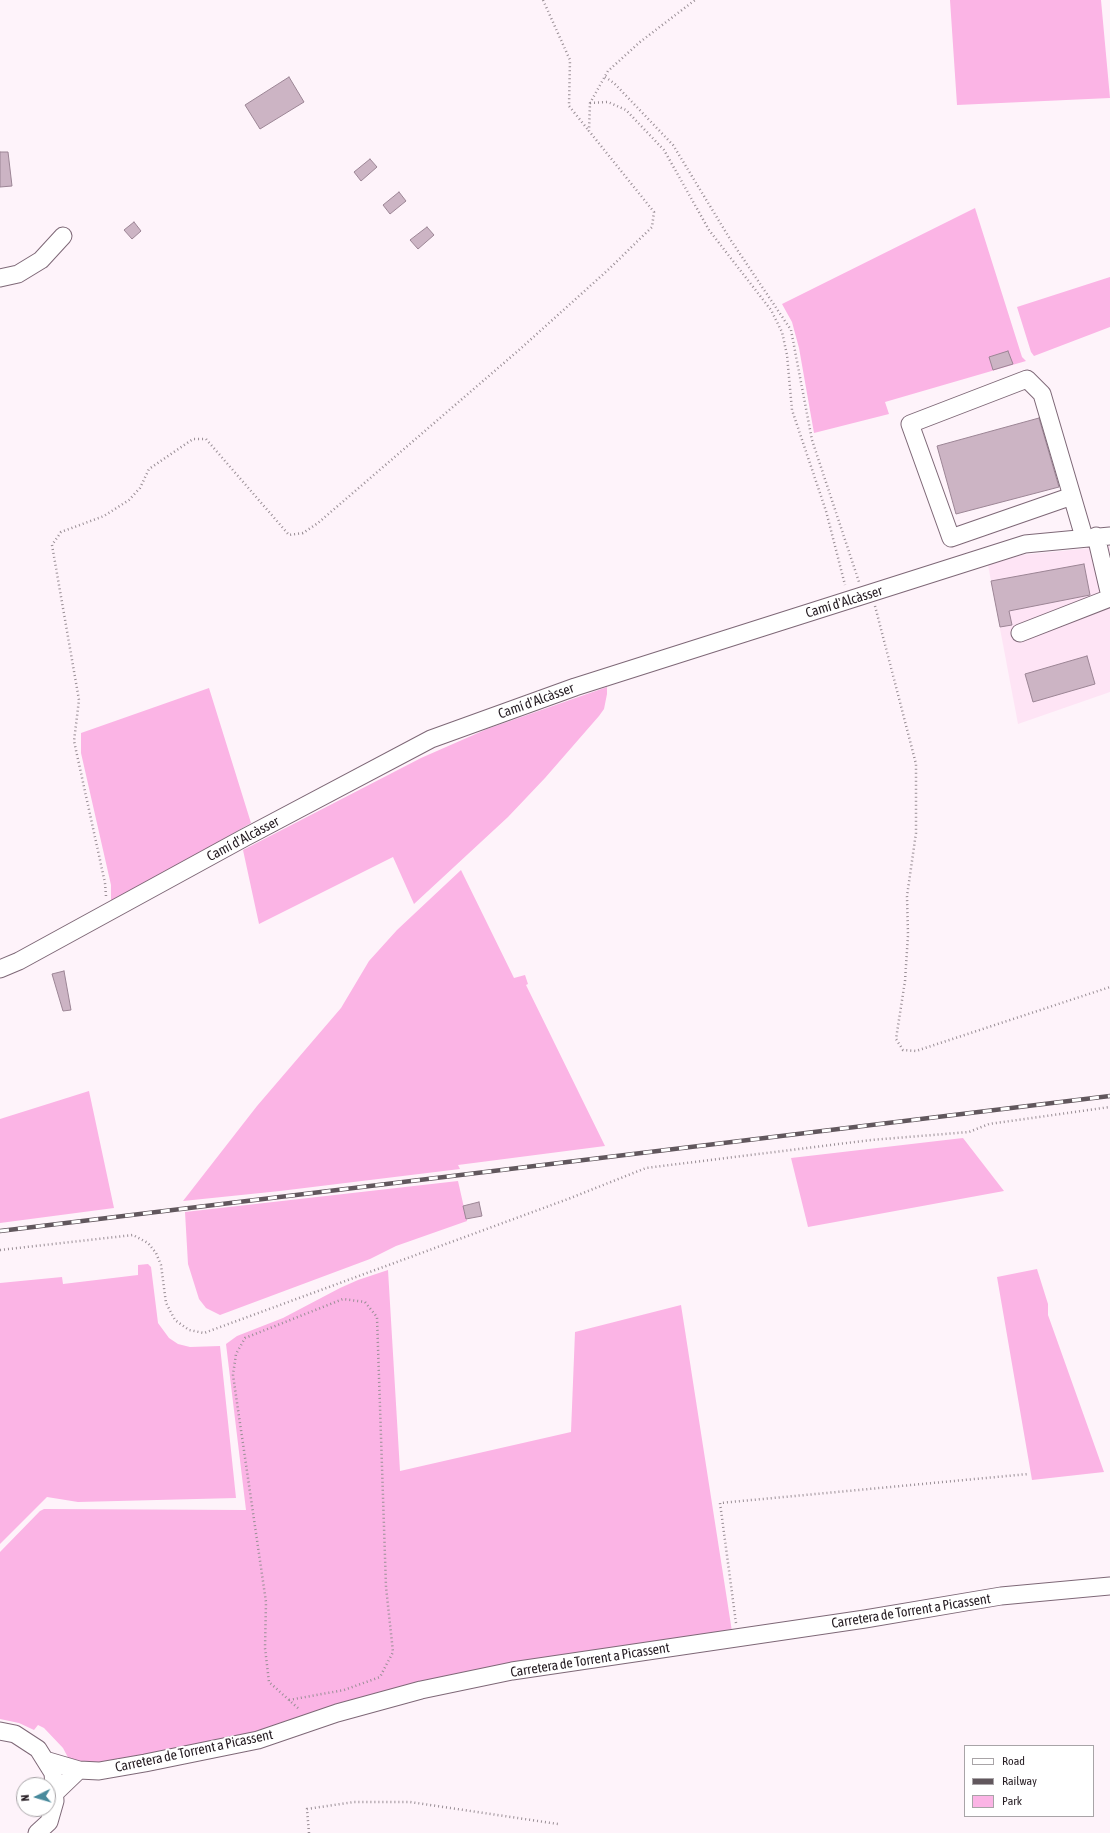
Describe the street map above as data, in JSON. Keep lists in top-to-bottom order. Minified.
{"streets":{"street":["Camí d'Alcàsser","Carretera de Torrent a Picassent"]},"legend":["Road","Railway","Park"],"north":"left"}
